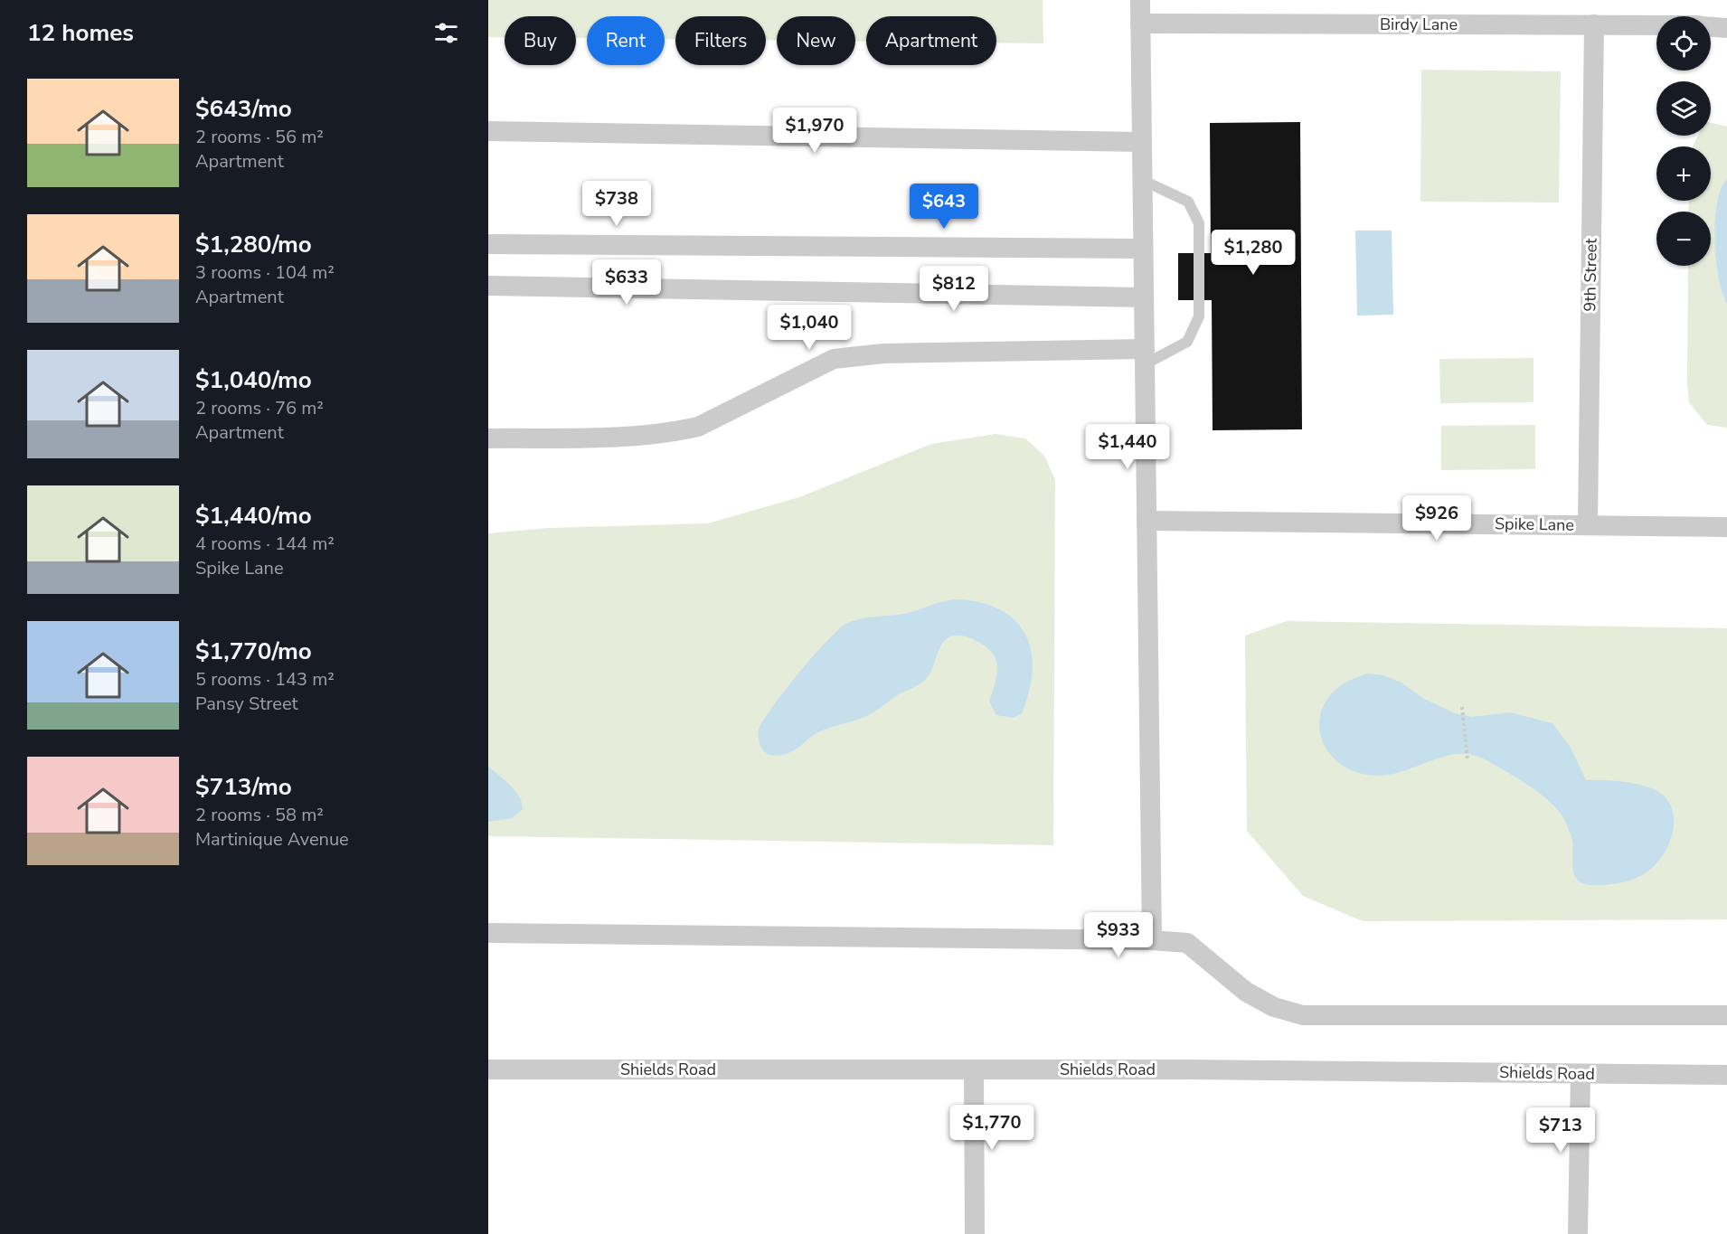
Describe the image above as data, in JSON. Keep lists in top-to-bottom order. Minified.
{"streets":{"street":["Birdy Lane","9th Street","Spike Lane","Shields Road"]},"crossings":[["Birdy Lane","9th Street"],["9th Street","Spike Lane"]],"page":{"heading":"12 homes","map_buttons":["+","−"],"chip":["Buy","Rent","Filters","New","Apartment"],"list":[{"name":"$643/mo","note":"2 rooms · 56 m² · Apartment"},{"name":"$1,280/mo","note":"3 rooms · 104 m² · Apartment"},{"name":"$1,040/mo","note":"2 rooms · 76 m² · Apartment"},{"name":"$1,440/mo","note":"4 rooms · 144 m² · Spike Lane"},{"name":"$1,770/mo","note":"5 rooms · 143 m² · Pansy Street"},{"name":"$713/mo","note":"2 rooms · 58 m² · Martinique Avenue"}],"price":["$1,970","$738","$643","$1,280","$633","$812","$1,040","$1,440","$926","$933","$1,770","$713"]}}
